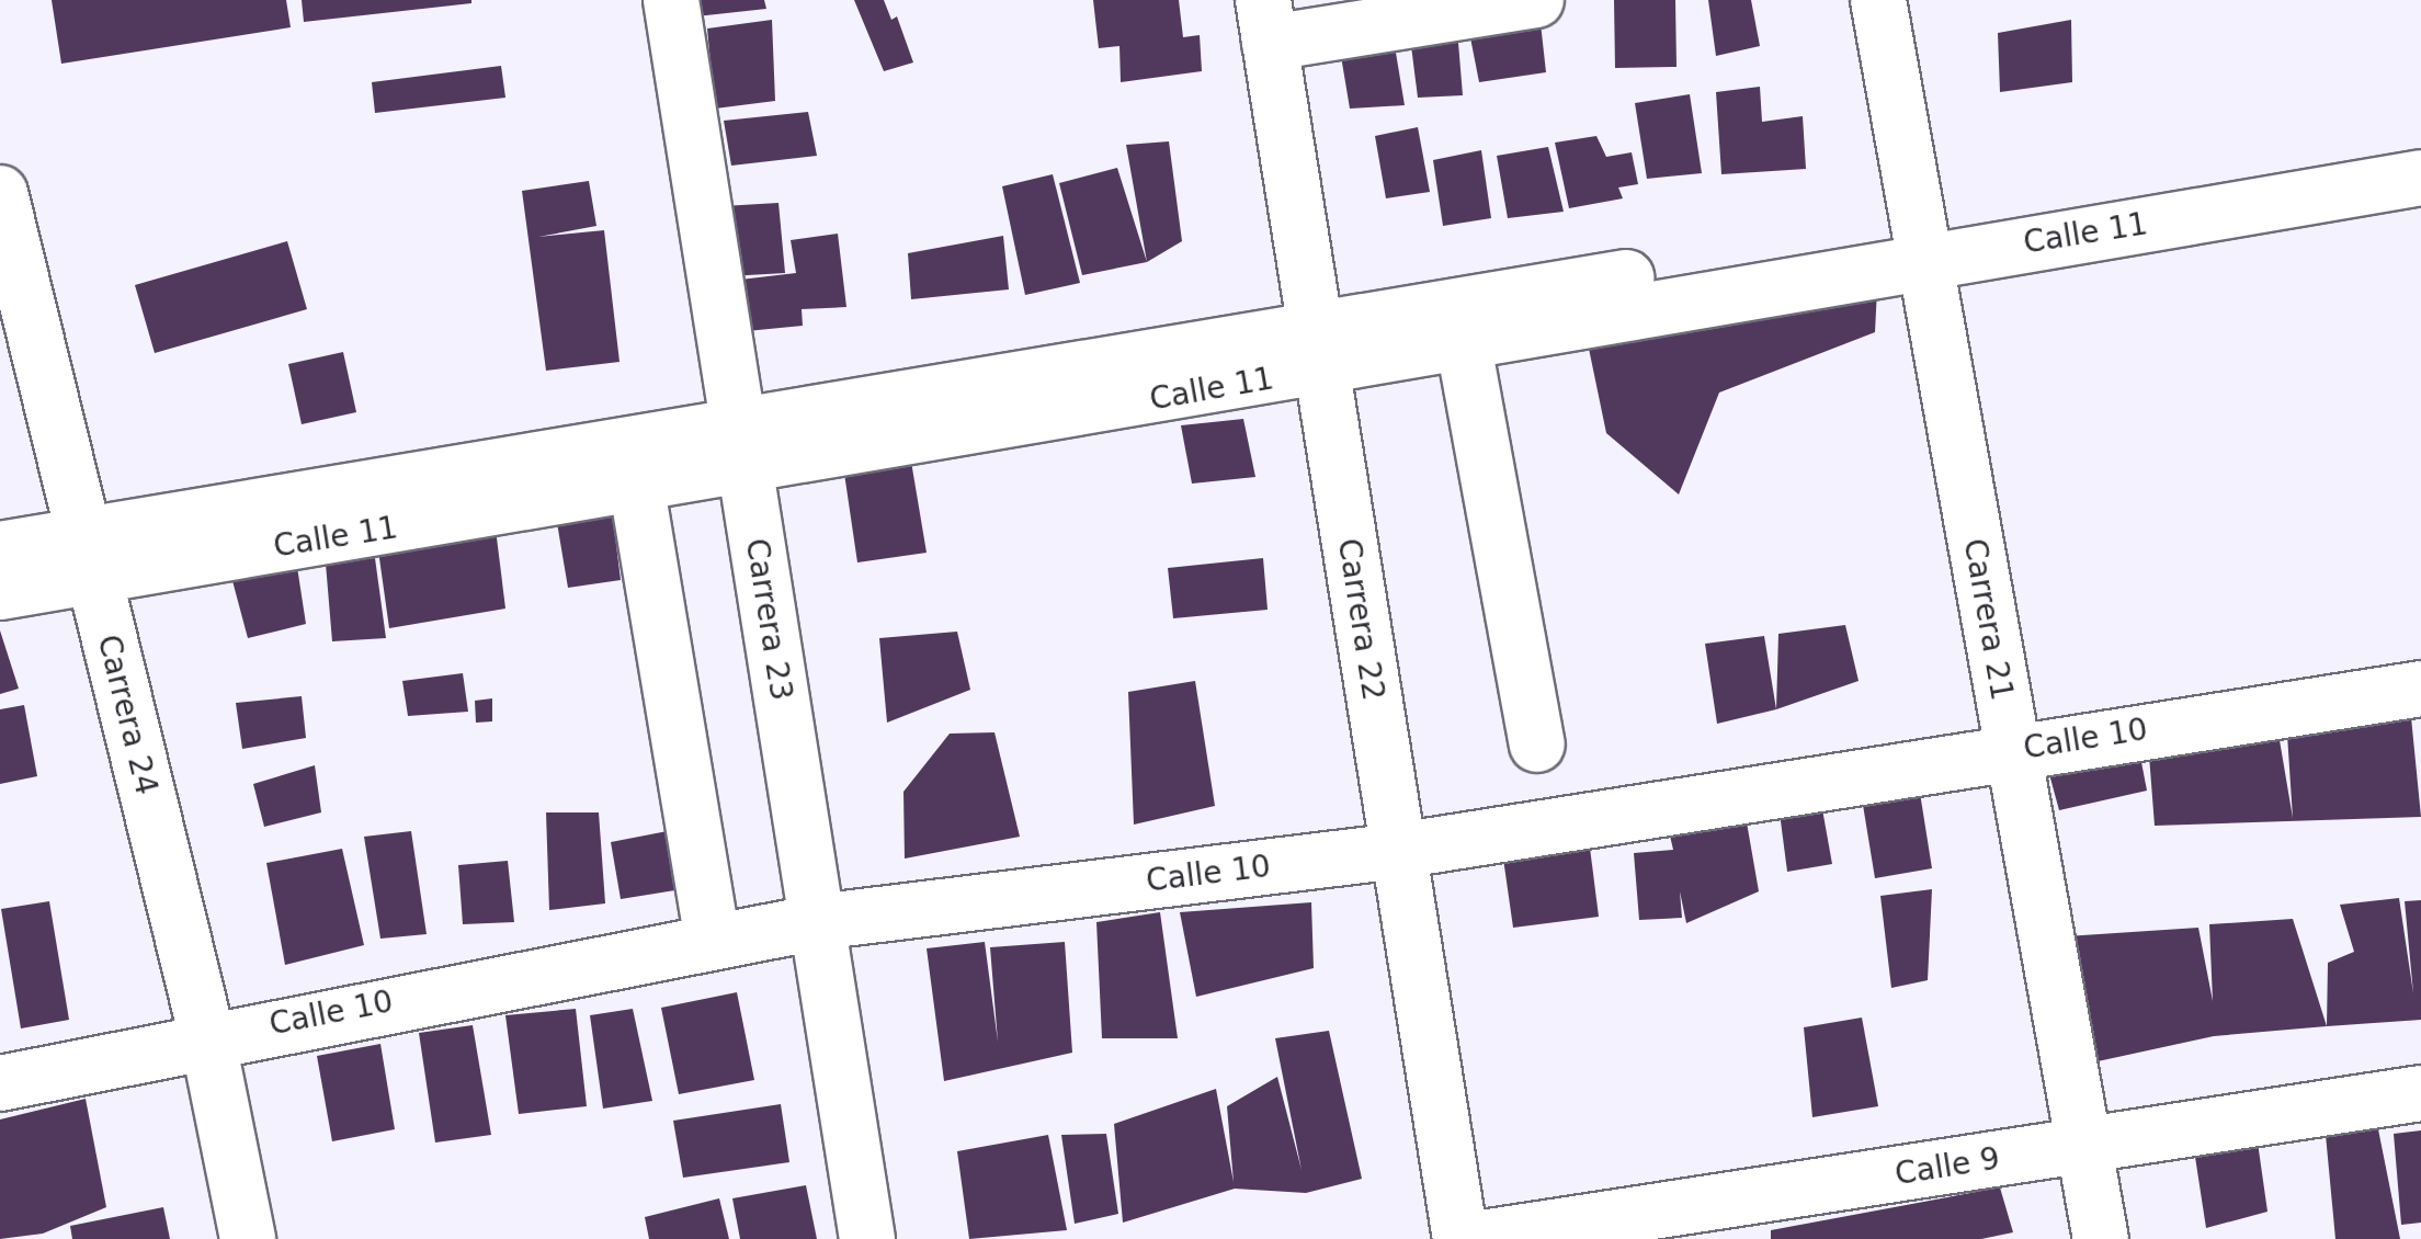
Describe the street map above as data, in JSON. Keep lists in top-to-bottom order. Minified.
{"streets":{"street":["Calle 11","Carrera 23","Carrera 22","Carrera 21","Carrera 24","Calle 10","Calle 9"]},"crossings":[["Calle 11","Carrera 23"],["Calle 11","Carrera 22"],["Calle 11","Carrera 21"],["Calle 11","Carrera 24"],["Carrera 23","Calle 10"],["Carrera 22","Calle 10"],["Carrera 21","Calle 10"],["Carrera 21","Calle 9"],["Carrera 24","Calle 10"]]}
